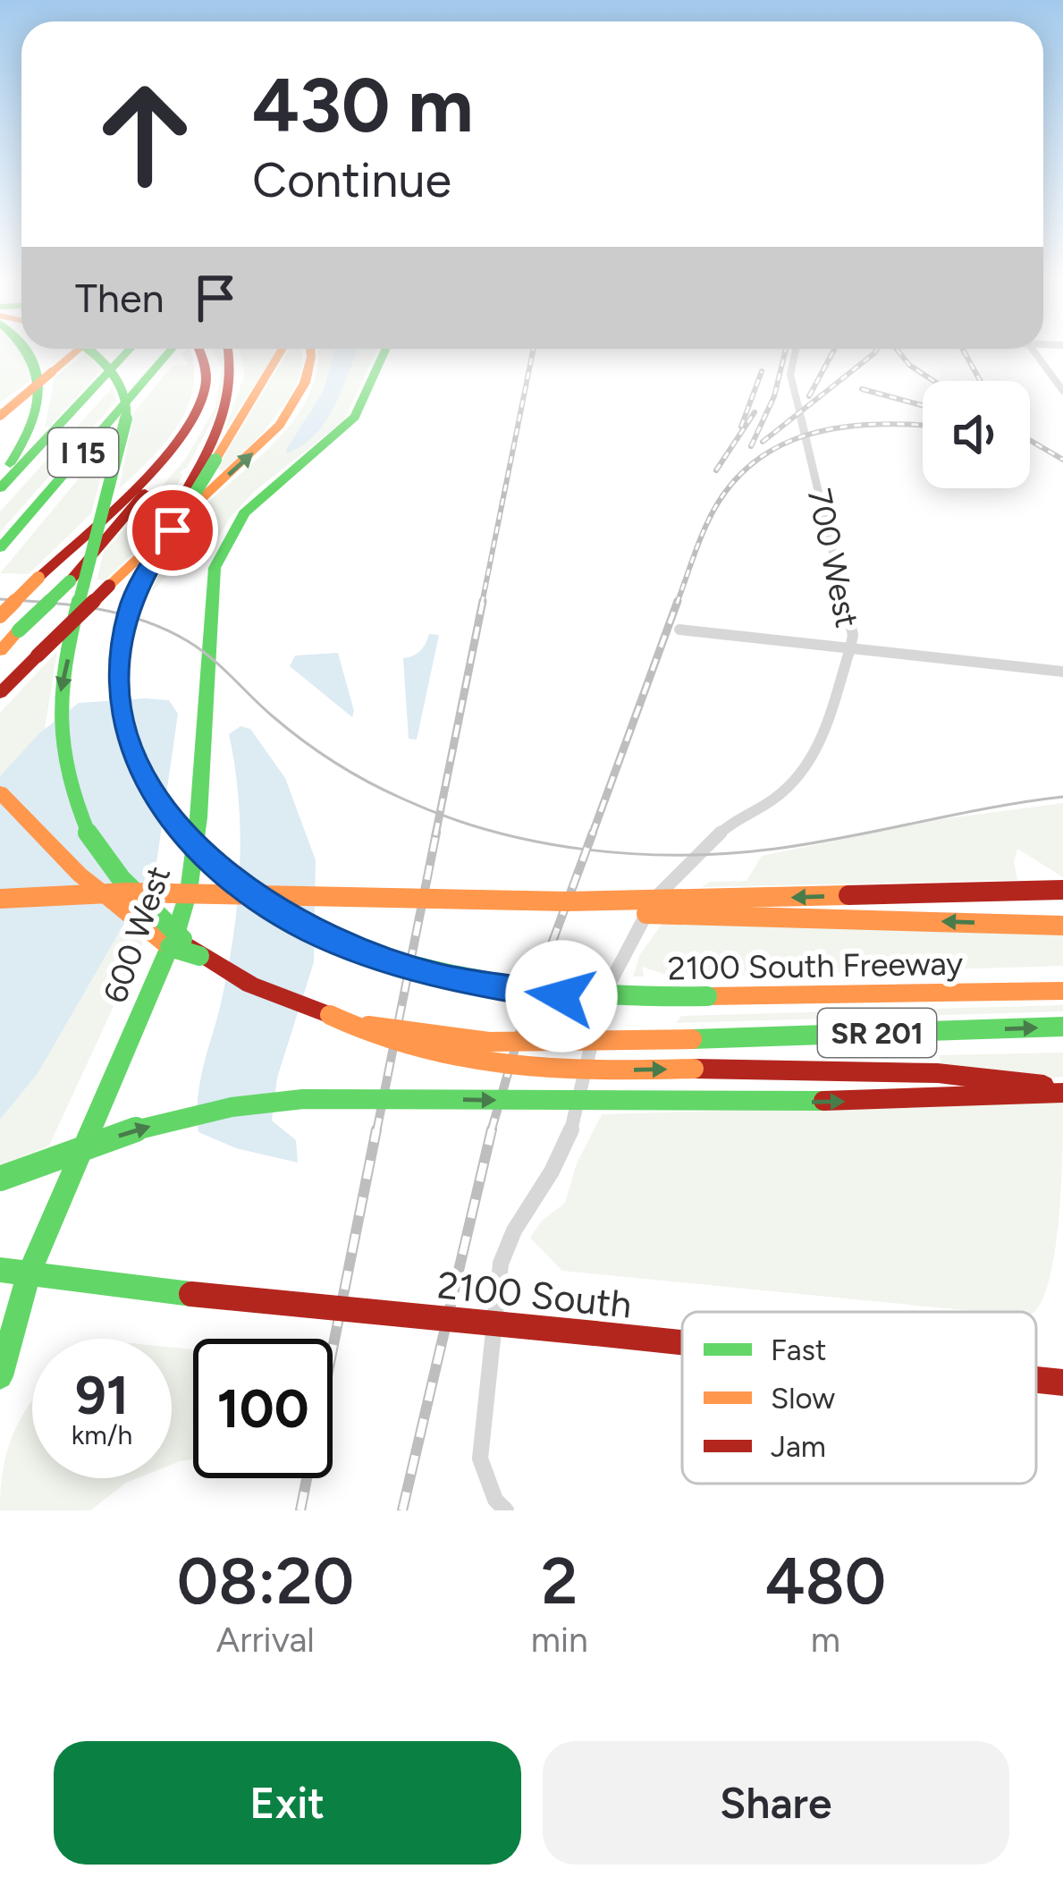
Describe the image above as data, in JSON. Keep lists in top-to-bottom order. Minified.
{"streets":{"main road":["I 15","600 West","2100 South Freeway","SR 201","2100 South"],"street":["700 West"]},"crossings":[["600 West","2100 South"]],"legend":["Fast","Slow","Jam"],"page":{"turn":["430 m","Continue"],"then":"Then","speed":"91 km/h","limit":"100","eta":["08:20","Arrival","2","min","480","m"],"buttons":["Exit","Share"]}}
